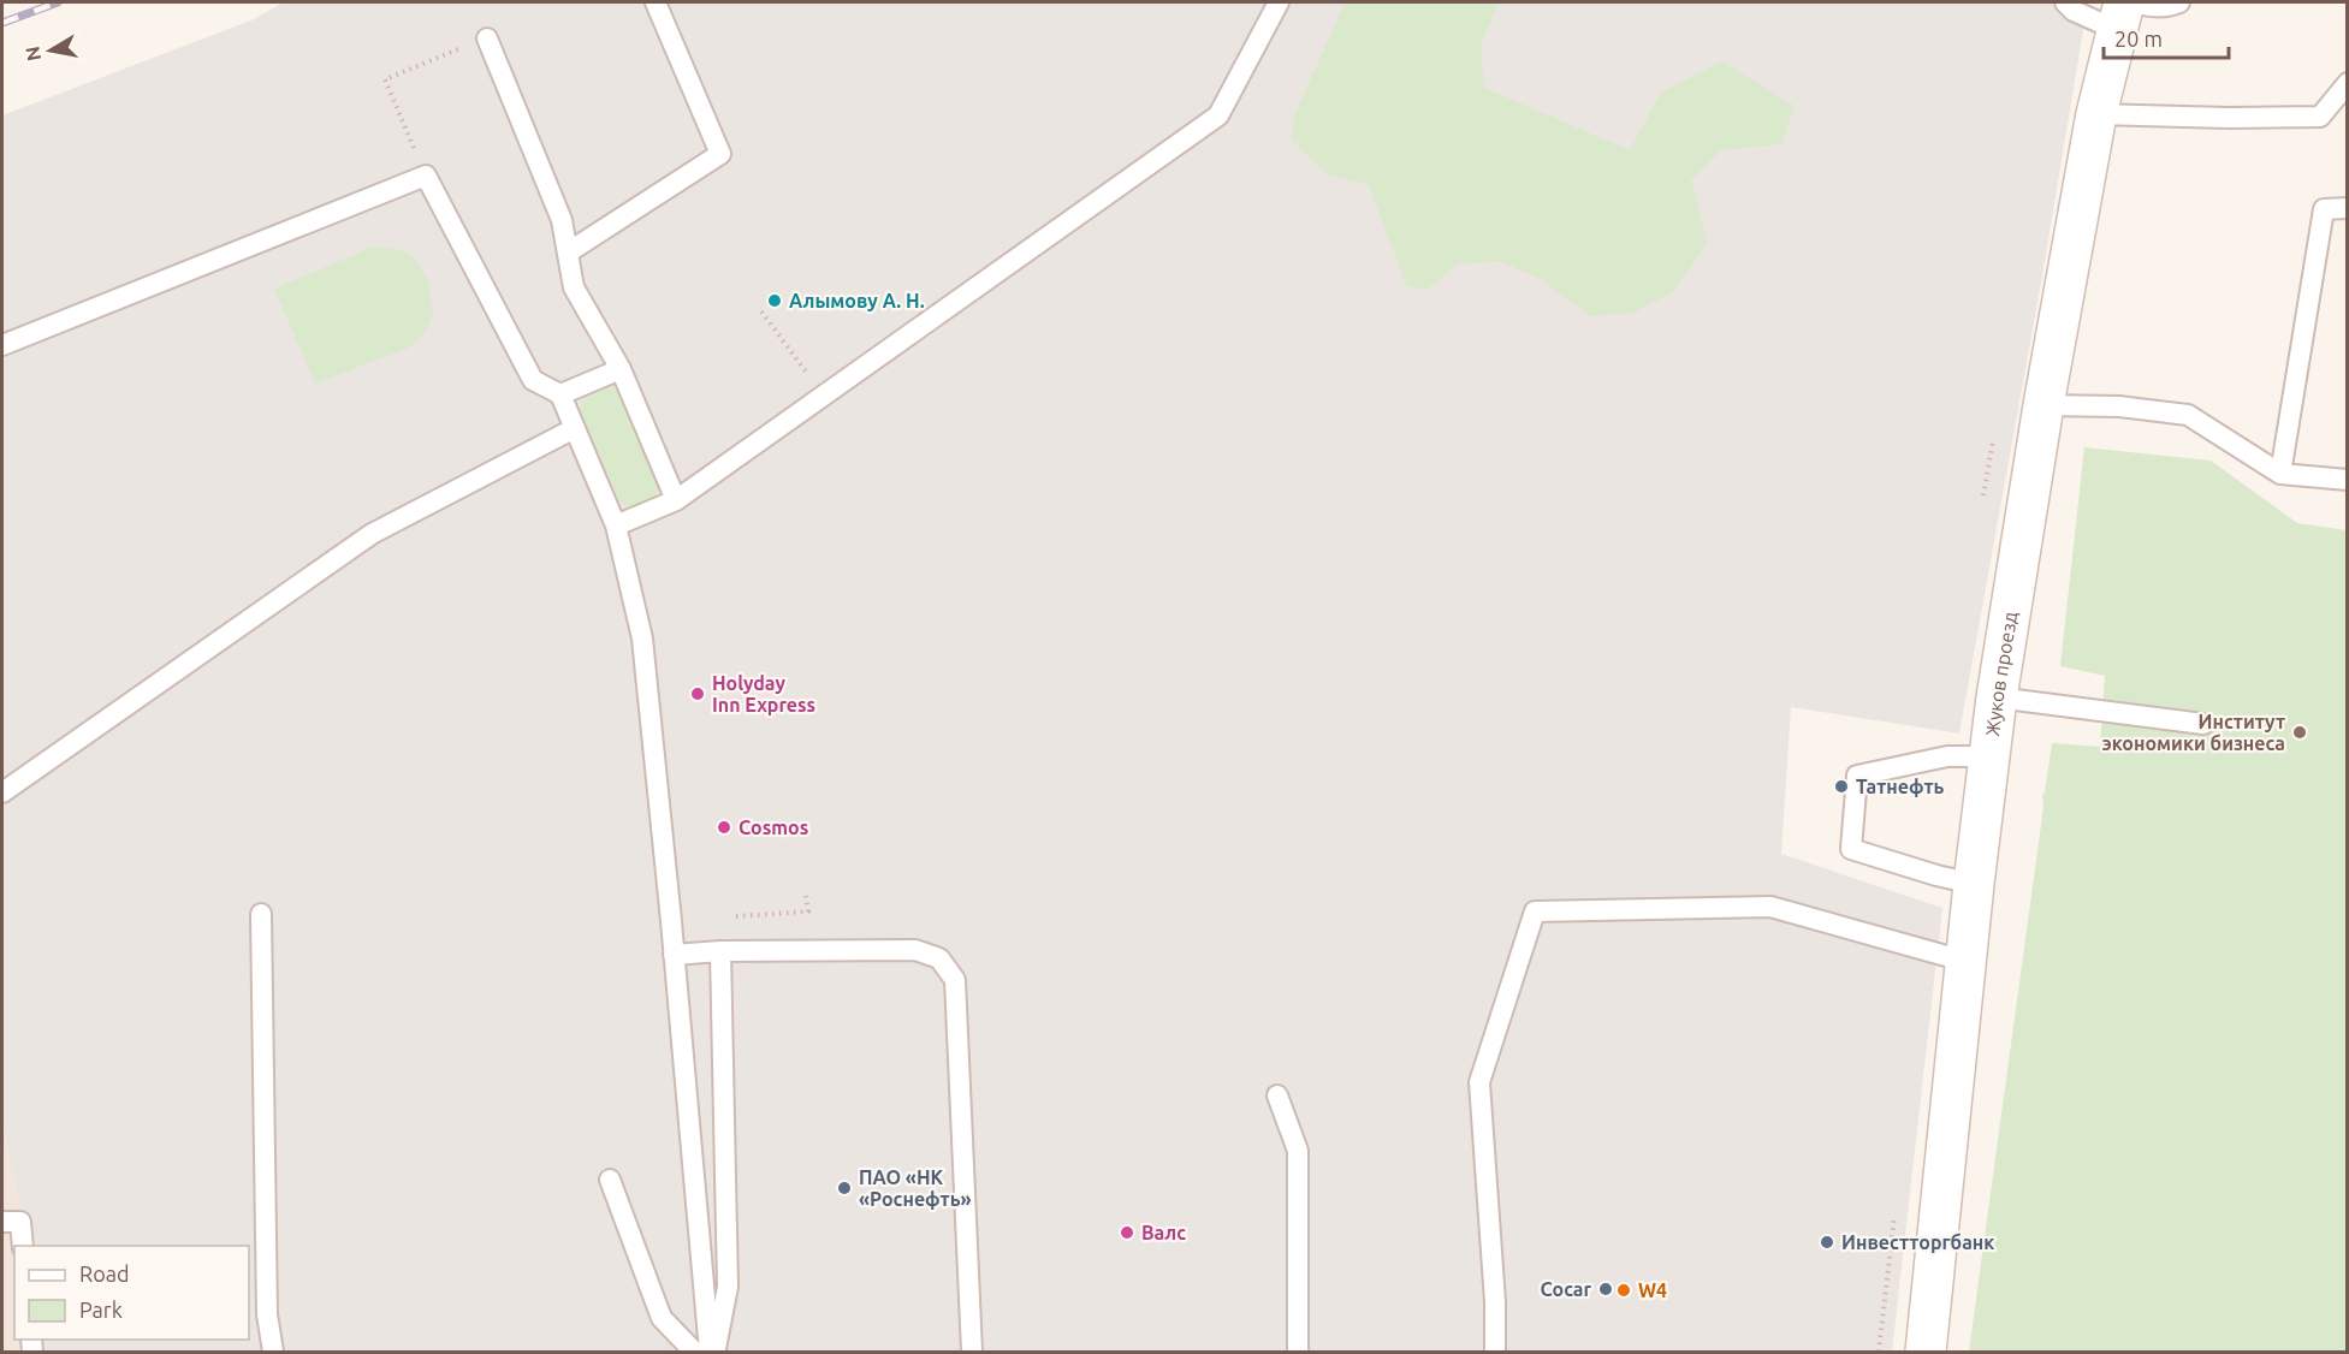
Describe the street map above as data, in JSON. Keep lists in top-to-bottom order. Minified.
{"streets":{"street":["Жуков проезд"]},"places":["Алымову А. Н.","Holyday Inn Express","Институт экономики бизнеса","Татнефть","Cosmos","ПАО «НК «Роснефть»","Валс","Инвестторгбанк","Cocar","W4"],"legend":["Road","Park"],"scale_bar":"20 m","north":"left"}
